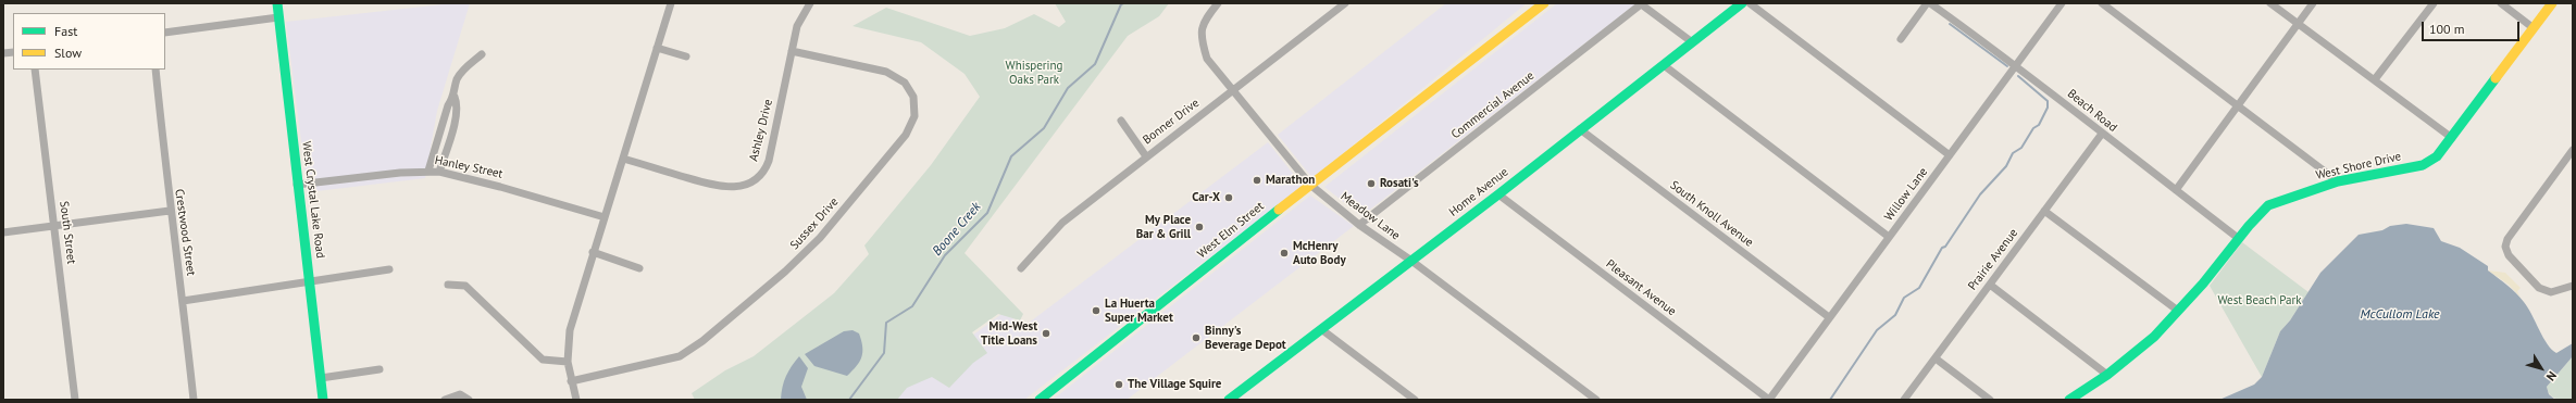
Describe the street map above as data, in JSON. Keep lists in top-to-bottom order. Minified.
{"streets":{"street":["Commercial Avenue","Beach Road","Bonner Drive","Ashley Drive","West Shore Drive","Hanley Street","Home Avenue","Willow Lane","West Crystal Lake Road","South Knoll Avenue","Meadow Lane","Sussex Drive","West Elm Street","South Street","Crestwood Street","Prairie Avenue","Pleasant Avenue"]},"crossings":[["Commercial Avenue","Meadow Lane"],["Beach Road","West Shore Drive"],["Beach Road","Willow Lane"],["Beach Road","Prairie Avenue"],["Bonner Drive","Meadow Lane"],["Ashley Drive","Sussex Drive"],["Hanley Street","West Crystal Lake Road"],["Home Avenue","South Knoll Avenue"],["Home Avenue","Meadow Lane"],["Home Avenue","Pleasant Avenue"],["Willow Lane","South Knoll Avenue"],["Willow Lane","Pleasant Avenue"],["Meadow Lane","West Elm Street"]],"water":["Boone Creek","McCullom Lake"],"parks":["Whispering Oaks Park","West Beach Park"],"places":["Marathon","Rosati's","Car-X","My Place Bar & Grill","McHenry Auto Body","La Huerta Super Market","Mid-West Title Loans","Binny's Beverage Depot","The Village Squire"],"legend":["Fast","Slow"],"scale_bar":"100 m","north":"bottom right"}
